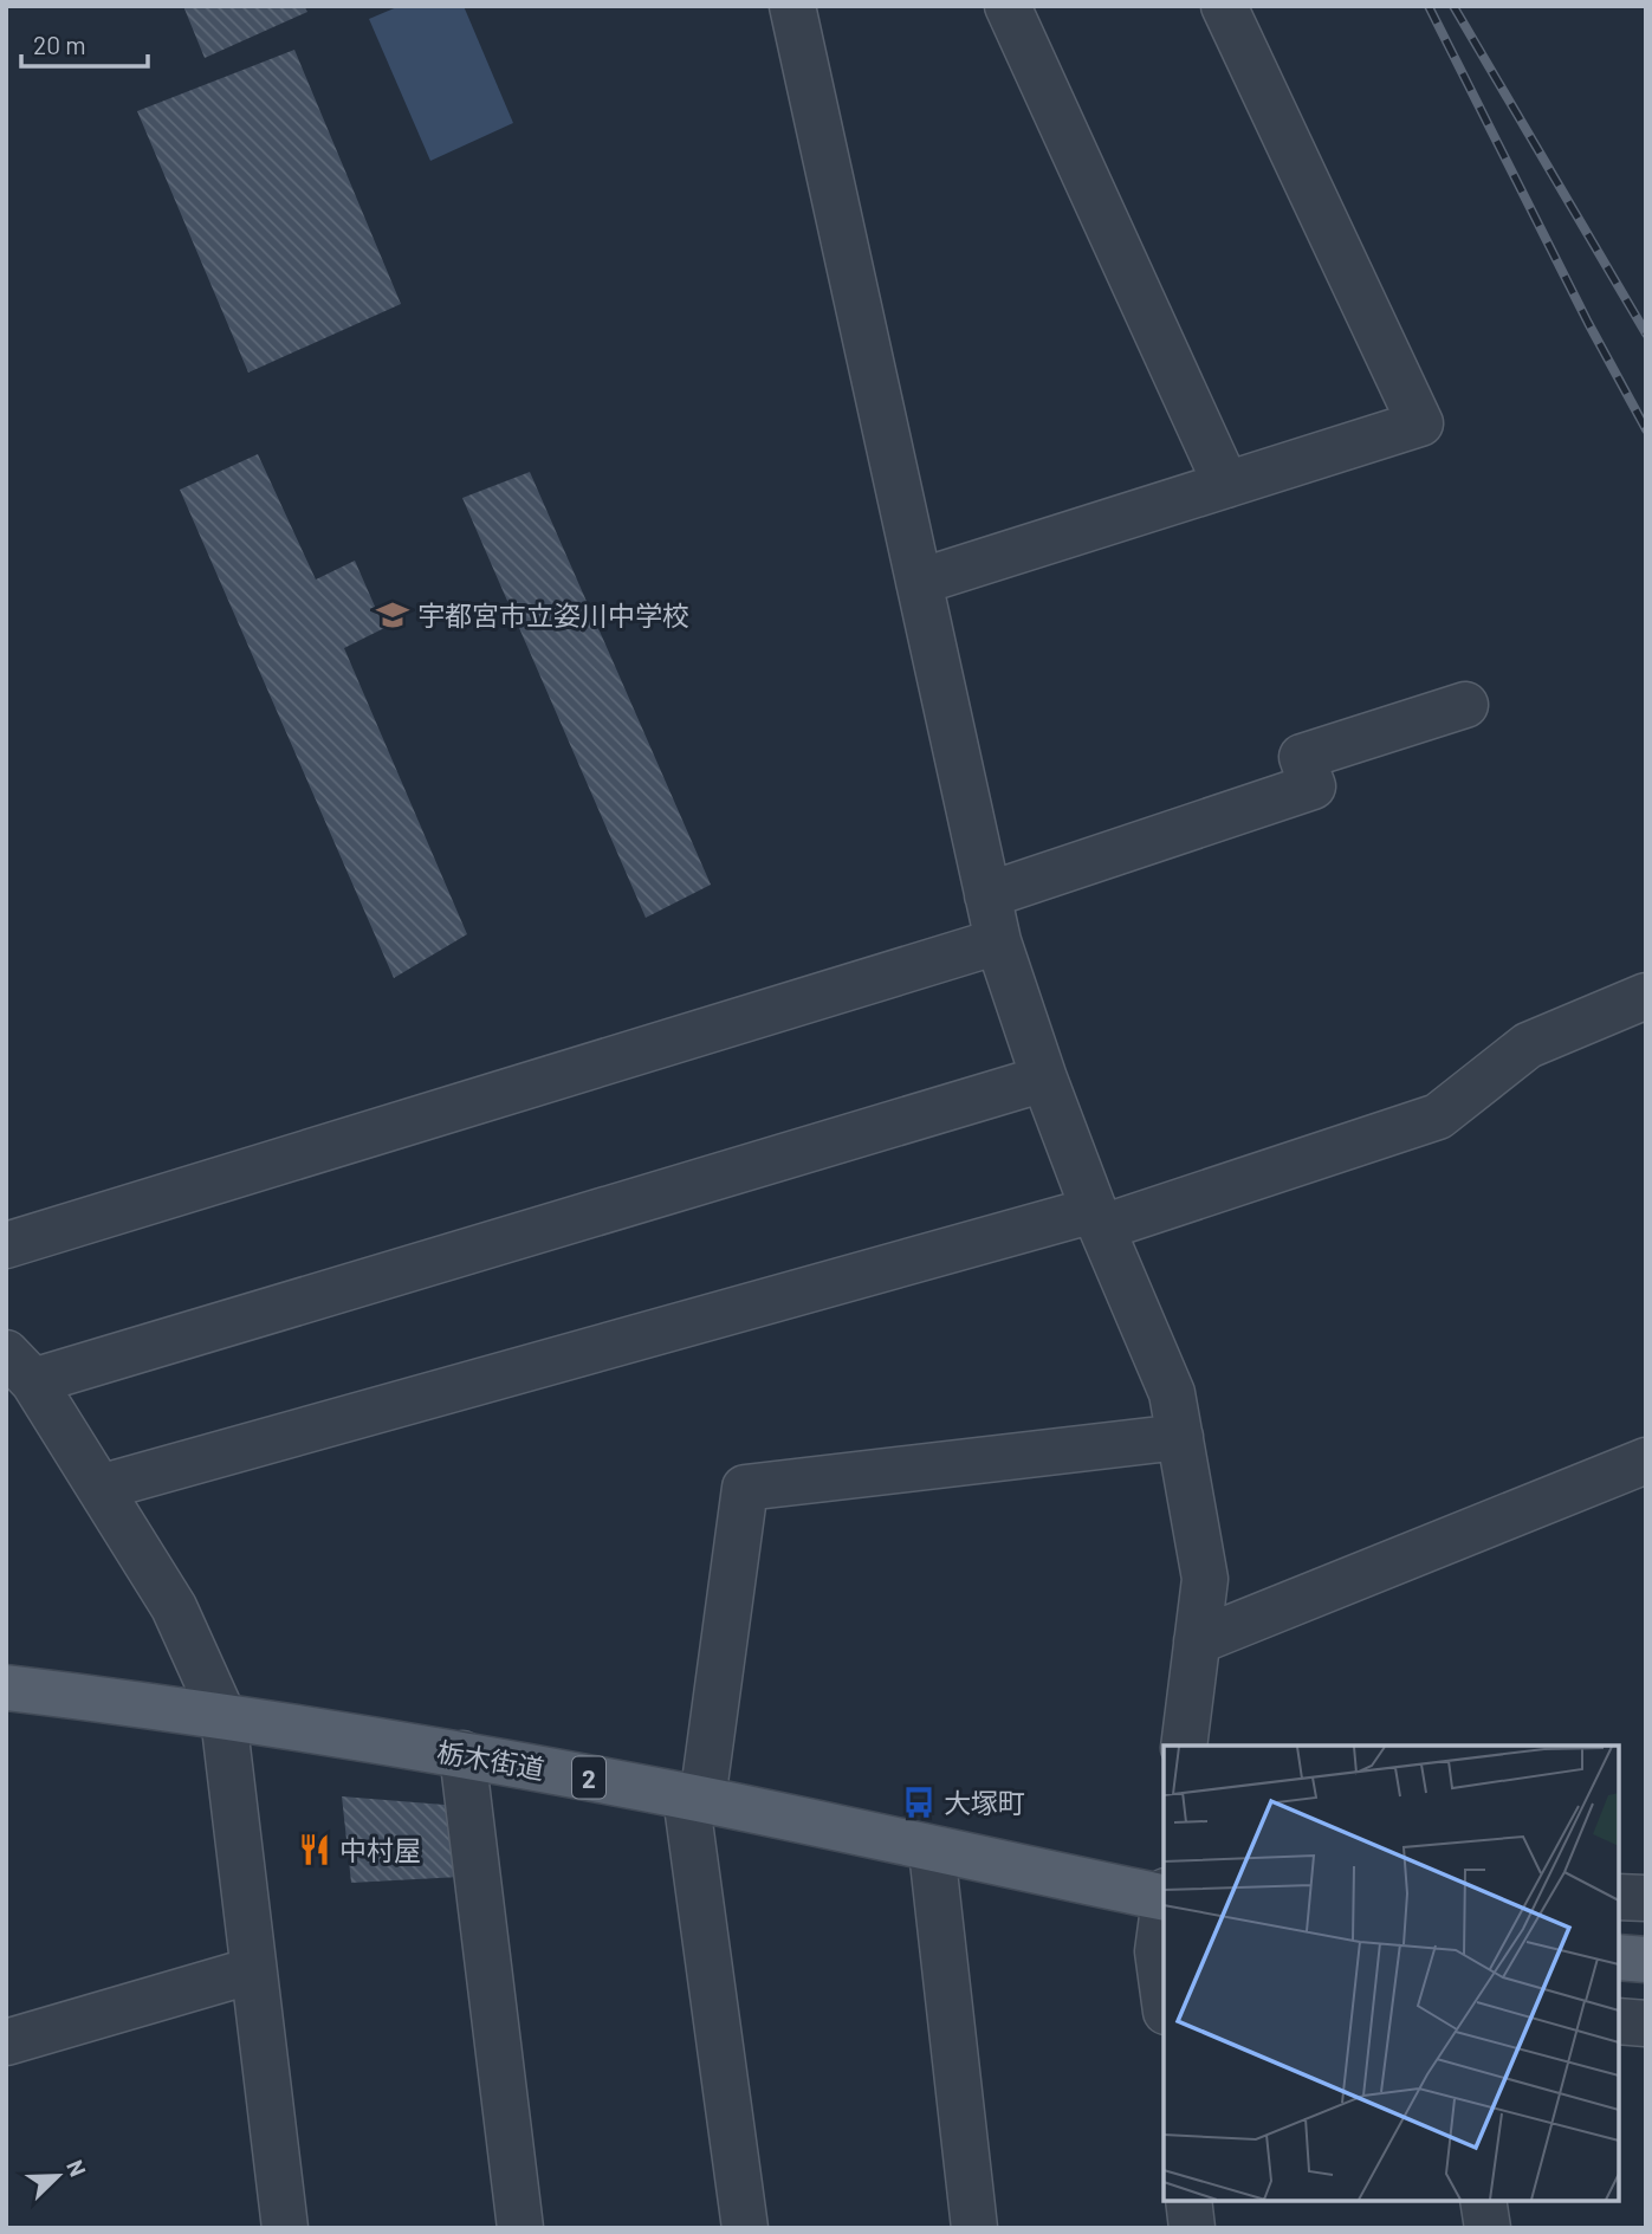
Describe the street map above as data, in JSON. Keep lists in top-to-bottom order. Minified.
{"streets":{"main road":["栃木街道","2"]},"places":{"school or university":["宇都宮市立姿川中学校"],"bus stop":["大塚町"],"restaurant":["中村屋"]},"scale_bar":"20 m","north":"top right"}
